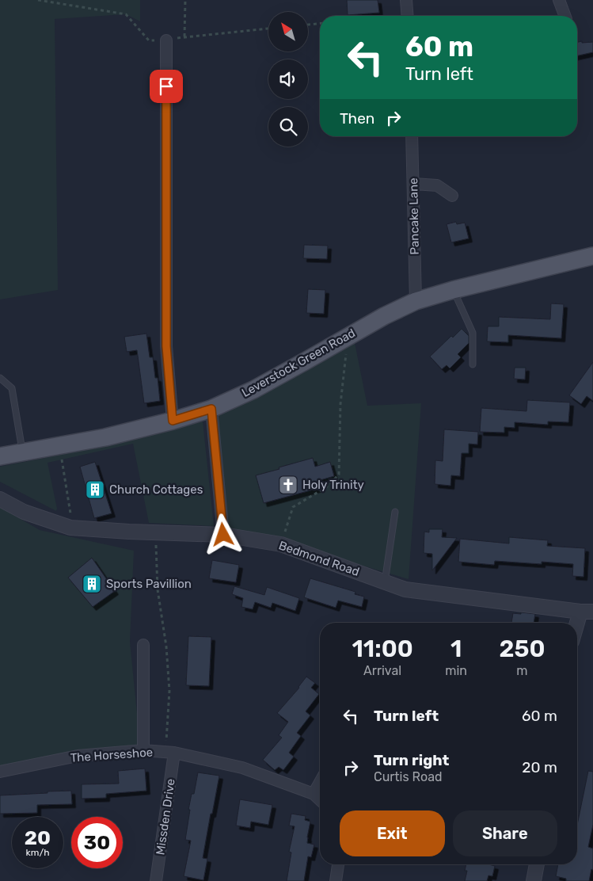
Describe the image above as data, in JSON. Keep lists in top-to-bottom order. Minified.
{"streets":{"main road":["Leverstock Green Road"],"street":["Pancake Lane","Bedmond Road","The Horseshoe","Missden Drive"]},"crossings":[["Pancake Lane","Leverstock Green Road"],["The Horseshoe","Missden Drive"]],"places":{"church":["Holy Trinity"],"building":["Church Cottages","Sports Pavillion"]},"north":"top left","page":{"turn":["60 m","Turn left"],"then":"Then","eta":["11:00","Arrival","1","min","250","m"],"list":[{"name":"Turn left","value":"60 m"},{"name":"Turn right","note":"Curtis Road","value":"20 m"}],"buttons":["Exit","Share"],"speed":"20 km/h","limit":"30"}}
